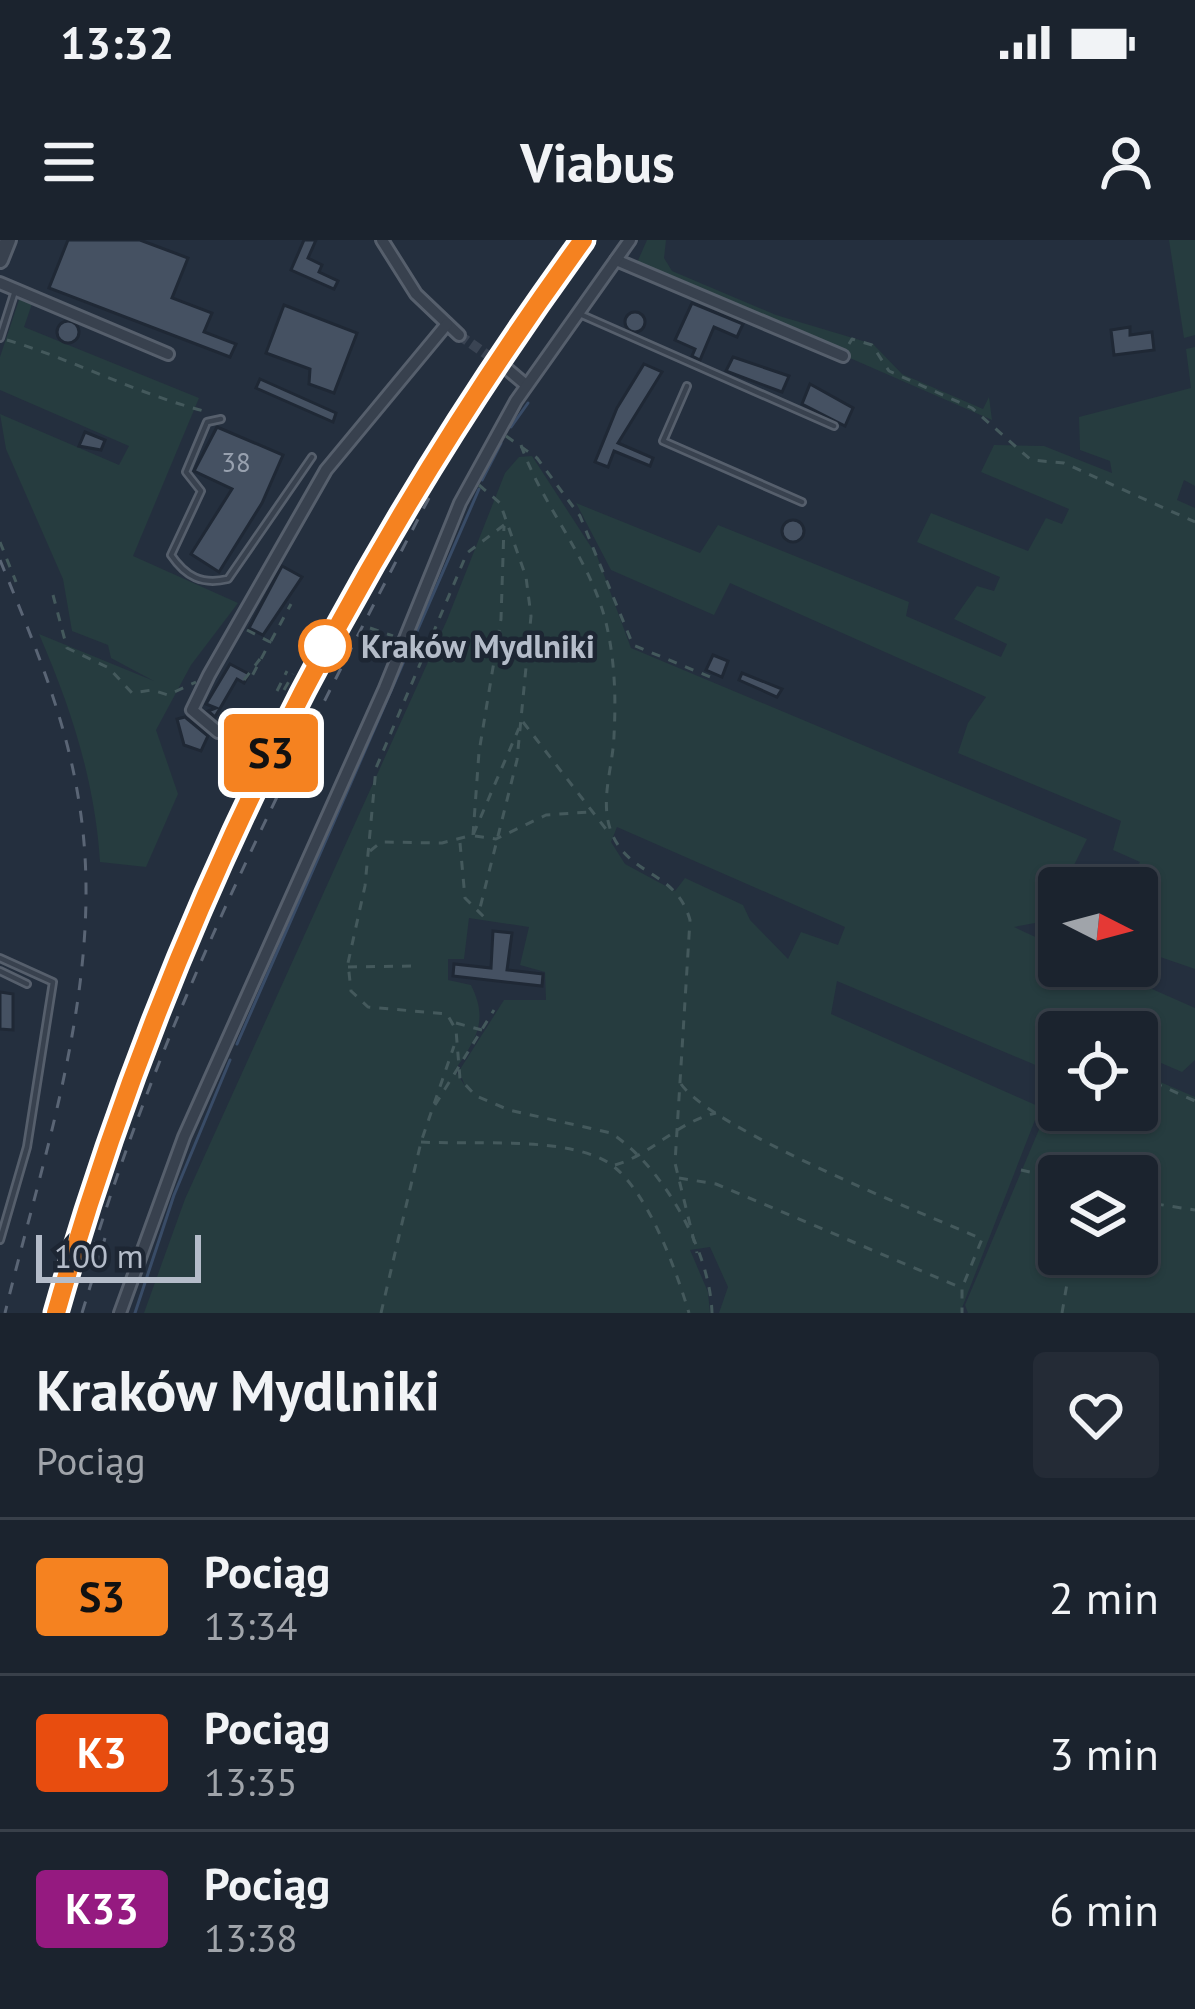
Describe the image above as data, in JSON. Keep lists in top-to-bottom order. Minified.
{"places":["Kraków Mydlniki"],"house_numbers":["38"],"scale_bar":"100 m","north":"right","page":{"status":"13:32","header":"Viabus","on_map":"S3","scale":"100 m","heading":["Kraków Mydlniki","Pociąg"],"list":[{"mark":"S3","name":"Pociąg","note":"13:34","value":"2 min"},{"mark":"K3","name":"Pociąg","note":"13:35","value":"3 min"},{"mark":"K33","name":"Pociąg","note":"13:38","value":"6 min"}]}}
